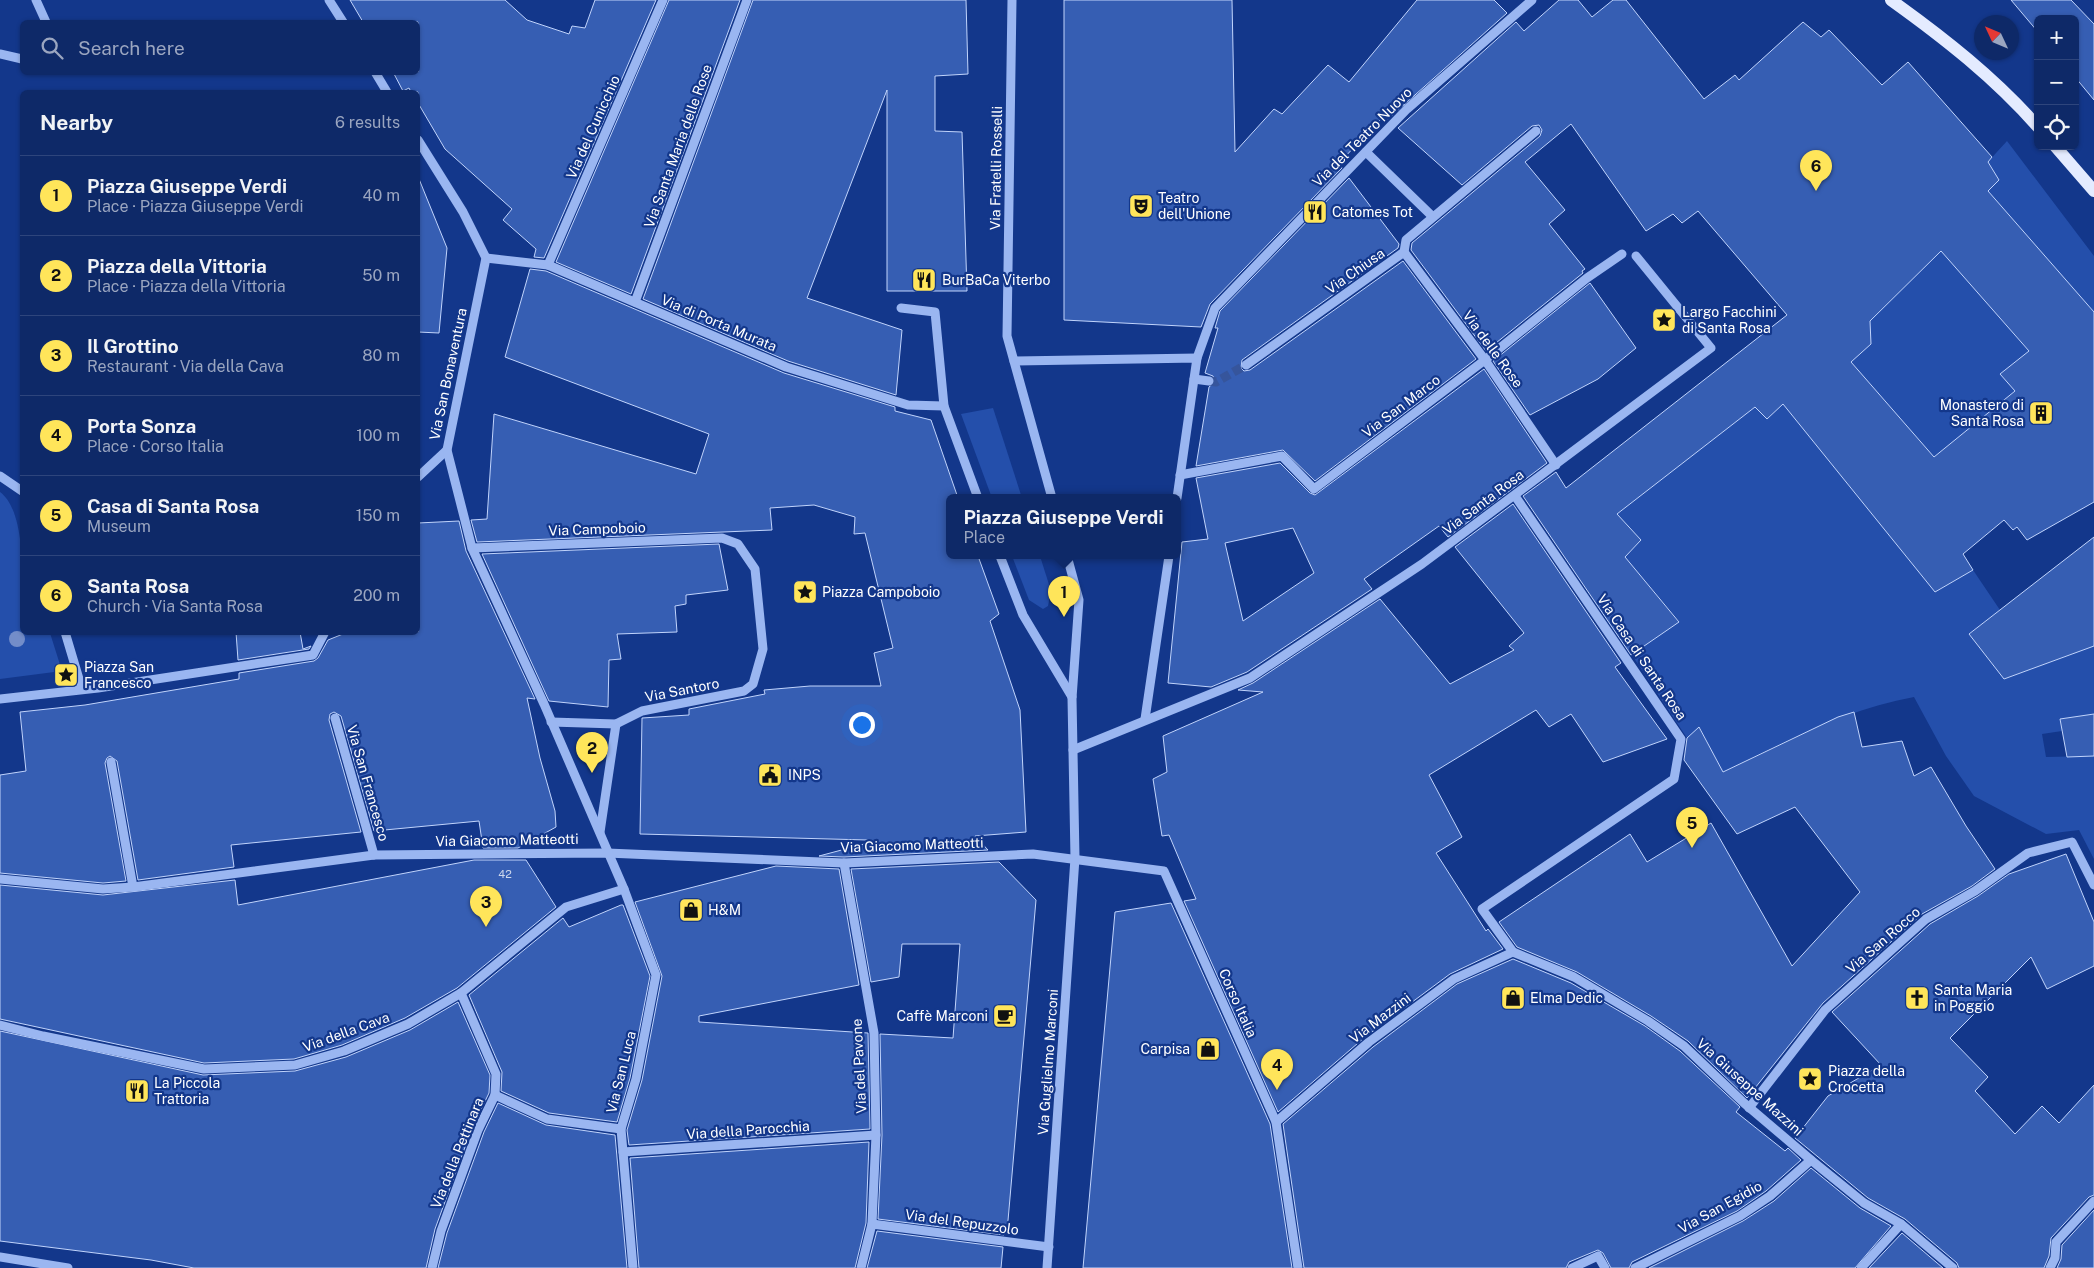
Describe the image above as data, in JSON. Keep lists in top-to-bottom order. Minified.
{"streets":{"street":["Via del Cunicchio","Via del Teatro Nuovo","Via Santa Maria delle Rose","Via Fratelli Rosselli","Via Chiusa","Via di Porta Murata","Via delle Rose","Via San Bonaventura","Via San Marco","Via Santa Rosa","Via Campoboio","Via Casa di Santa Rosa","Via Santoro","Via San Francesco","Via Giacomo Matteotti","Via San Rocco","Corso Italia","Via Mazzini","Via della Cava","Via Guglielmo Marconi","Via del Pavone","Via San Luca","Via Giuseppe Mazzini","Via della Parocchia","Via della Pettinara","Via San Egidio","Via del Repuzzolo"]},"crossings":[["Via del Cunicchio","Via di Porta Murata"],["Via del Teatro Nuovo","Via San Marco"],["Via Santa Maria delle Rose","Via di Porta Murata"],["Via Chiusa","Via delle Rose"],["Via di Porta Murata","Via San Bonaventura"],["Via delle Rose","Via San Marco"],["Via delle Rose","Via Santa Rosa"],["Via San Bonaventura","Via Campoboio"],["Via San Bonaventura","Via Giacomo Matteotti"],["Via Santa Rosa","Via Casa di Santa Rosa"],["Via Santa Rosa","Via Guglielmo Marconi"],["Via Campoboio","Via Santoro"],["Via Casa di Santa Rosa","Via Mazzini"],["Via Casa di Santa Rosa","Via Giuseppe Mazzini"],["Via San Francesco","Via Giacomo Matteotti"],["Via Giacomo Matteotti","Corso Italia"],["Via Giacomo Matteotti","Via Guglielmo Marconi"],["Via Giacomo Matteotti","Via del Pavone"],["Via San Rocco","Via Giuseppe Mazzini"],["Corso Italia","Via Mazzini"],["Via Mazzini","Via Giuseppe Mazzini"],["Via della Cava","Via San Luca"],["Via della Cava","Via della Pettinara"],["Via Guglielmo Marconi","Via del Repuzzolo"],["Via del Pavone","Via della Parocchia"],["Via del Pavone","Via del Repuzzolo"],["Via San Luca","Via della Parocchia"],["Via Giuseppe Mazzini","Via San Egidio"]],"places":{"theatre":["Teatro dell'Unione"],"restaurant":["Catomes Tot","BurBaCa Viterbo","La Piccola Trattoria"],"place":["Largo Facchini di Santa Rosa","Piazza Campoboio","Piazza San Francesco","Piazza della Crocetta"],"building":["Monastero di Santa Rosa"],"public building":["INPS"],"shop":["H&M","Elma Dedic","Carpisa"],"church":["Santa Maria in Poggio"],"cafe":["Caffè Marconi"]},"house_numbers":["42"],"north":"top left","page":{"map_buttons":["+","−"],"search":"Search here","heading":["Nearby","6 results"],"pins":["6","1","2","5","3","4"],"list":[{"mark":"1","name":"Piazza Giuseppe Verdi","note":"Place · Piazza Giuseppe Verdi","value":"40 m"},{"mark":"2","name":"Piazza della Vittoria","note":"Place · Piazza della Vittoria","value":"50 m"},{"mark":"3","name":"Il Grottino","note":"Restaurant · Via della Cava","value":"80 m"},{"mark":"4","name":"Porta Sonza","note":"Place · Corso Italia","value":"100 m"},{"mark":"5","name":"Casa di Santa Rosa","note":"Museum","value":"150 m"},{"mark":"6","name":"Santa Rosa","note":"Church · Via Santa Rosa","value":"200 m"}],"popup":["Piazza Giuseppe Verdi","Place"]}}
